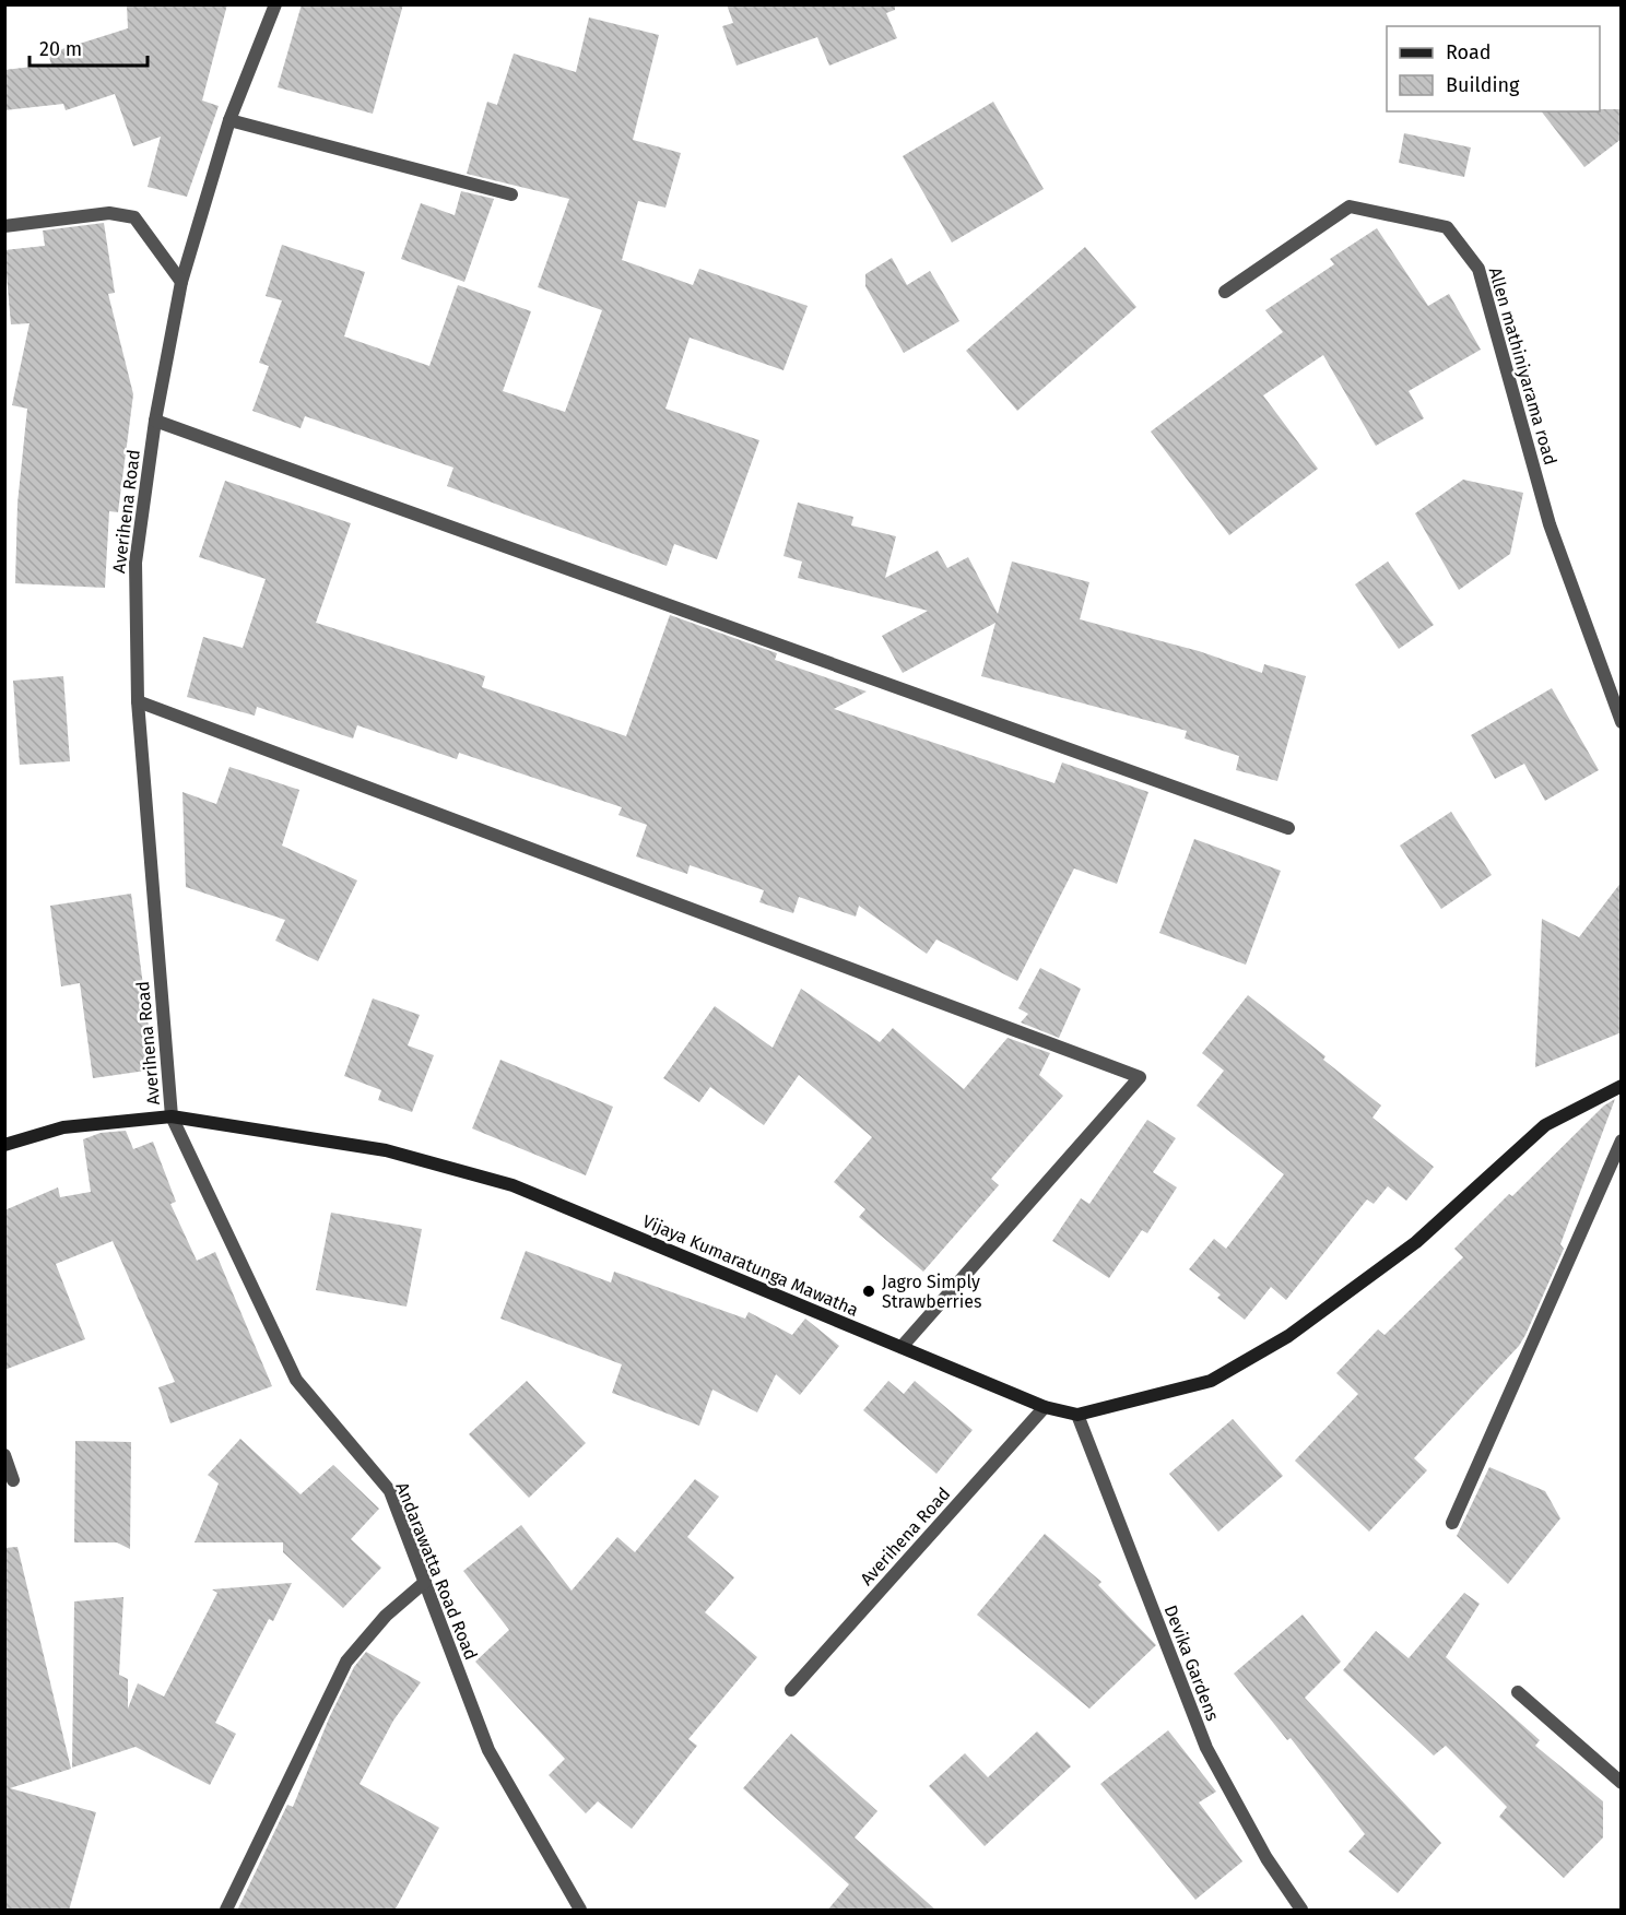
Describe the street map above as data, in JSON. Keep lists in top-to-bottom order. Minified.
{"streets":{"main road":["Vijaya Kumaratunga Mawatha"],"street":["Allen mathiniyarama road","Averihena Road","Andarawatta Road Road","Devika Gardens"]},"crossings":[["Averihena Road","Vijaya Kumaratunga Mawatha"],["Averihena Road","Andarawatta Road Road"],["Vijaya Kumaratunga Mawatha","Andarawatta Road Road"],["Vijaya Kumaratunga Mawatha","Devika Gardens"]],"places":["Jagro Simply Strawberries"],"legend":["Road","Building"],"scale_bar":"20 m"}
